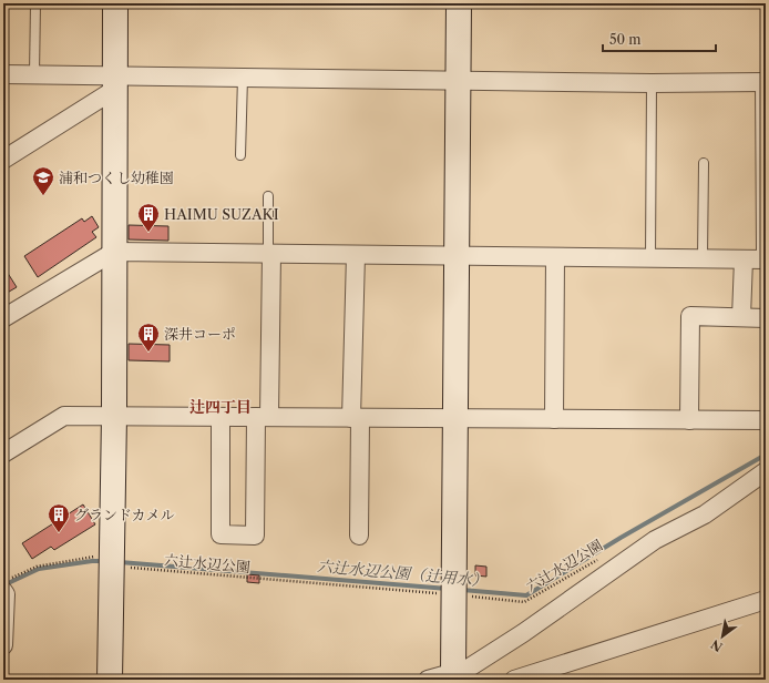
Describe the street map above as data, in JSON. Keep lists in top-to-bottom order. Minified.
{"streets":{"path":["六辻水辺公園"]},"districts":["辻四丁目"],"water":["六辻水辺公園（辻用水）"],"places":{"school or university":["浦和つくし幼稚園"],"building":["HAIMU SUZAKI","深井コーポ","グランドカメル"]},"scale_bar":"50 m","north":"bottom left"}
